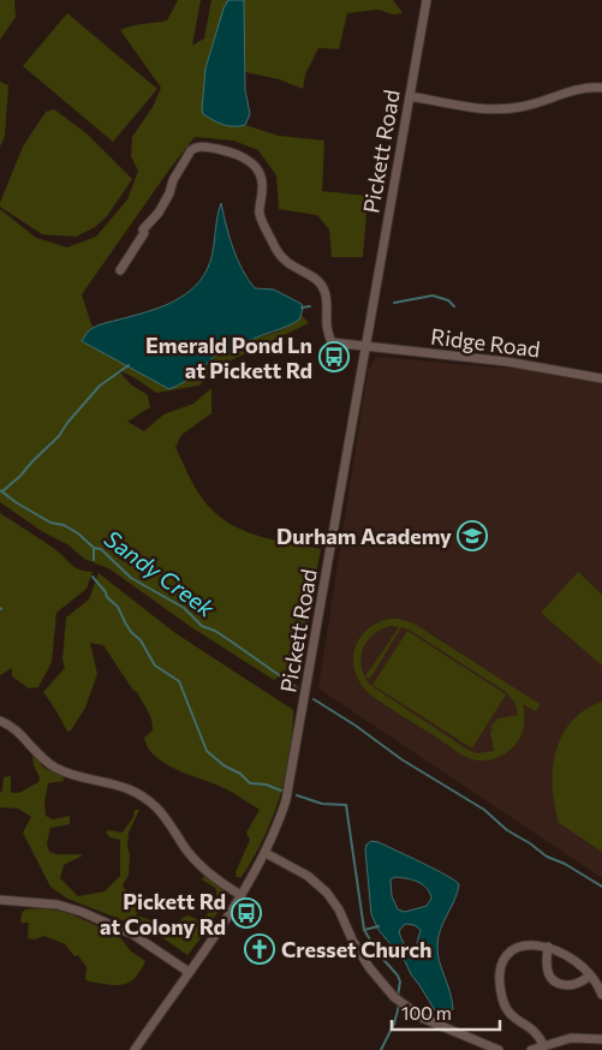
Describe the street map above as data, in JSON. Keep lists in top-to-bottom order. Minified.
{"streets":{"street":["Pickett Road","Ridge Road"]},"crossings":[["Pickett Road","Ridge Road"]],"water":["Sandy Creek"],"places":{"bus stop":["Emerald Pond Ln at Pickett Rd","Pickett Rd at Colony Rd"],"school or university":["Durham Academy"],"church":["Cresset Church"]},"scale_bar":"100 m"}
